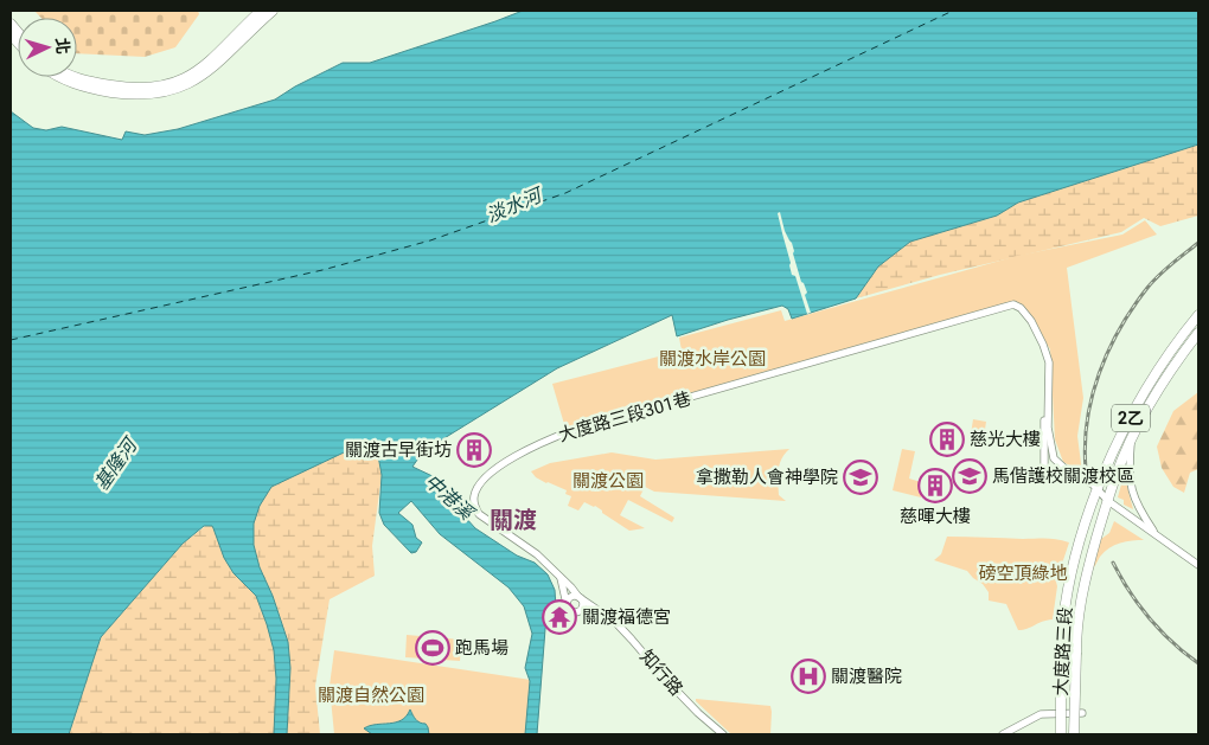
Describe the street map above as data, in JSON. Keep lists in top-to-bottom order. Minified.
{"streets":{"main road":["2乙","大度路三段"],"street":["大度路三段301巷","知行路"]},"crossings":[["大度路三段301巷","知行路"],["2乙","大度路三段"]],"districts":["關渡"],"water":["淡水河","基隆河","中港溪"],"parks":["關渡水岸公園","關渡公園","磅空頂綠地","關渡自然公園"],"places":{"building":["慈光大樓","關渡古早街坊","慈暉大樓"],"school or university":["馬偕護校關渡校區","拿撒勒人會神學院"],"temple":["關渡福德宮"],"sports":["跑馬場"],"hospital":["關渡醫院"]},"north":"right"}
